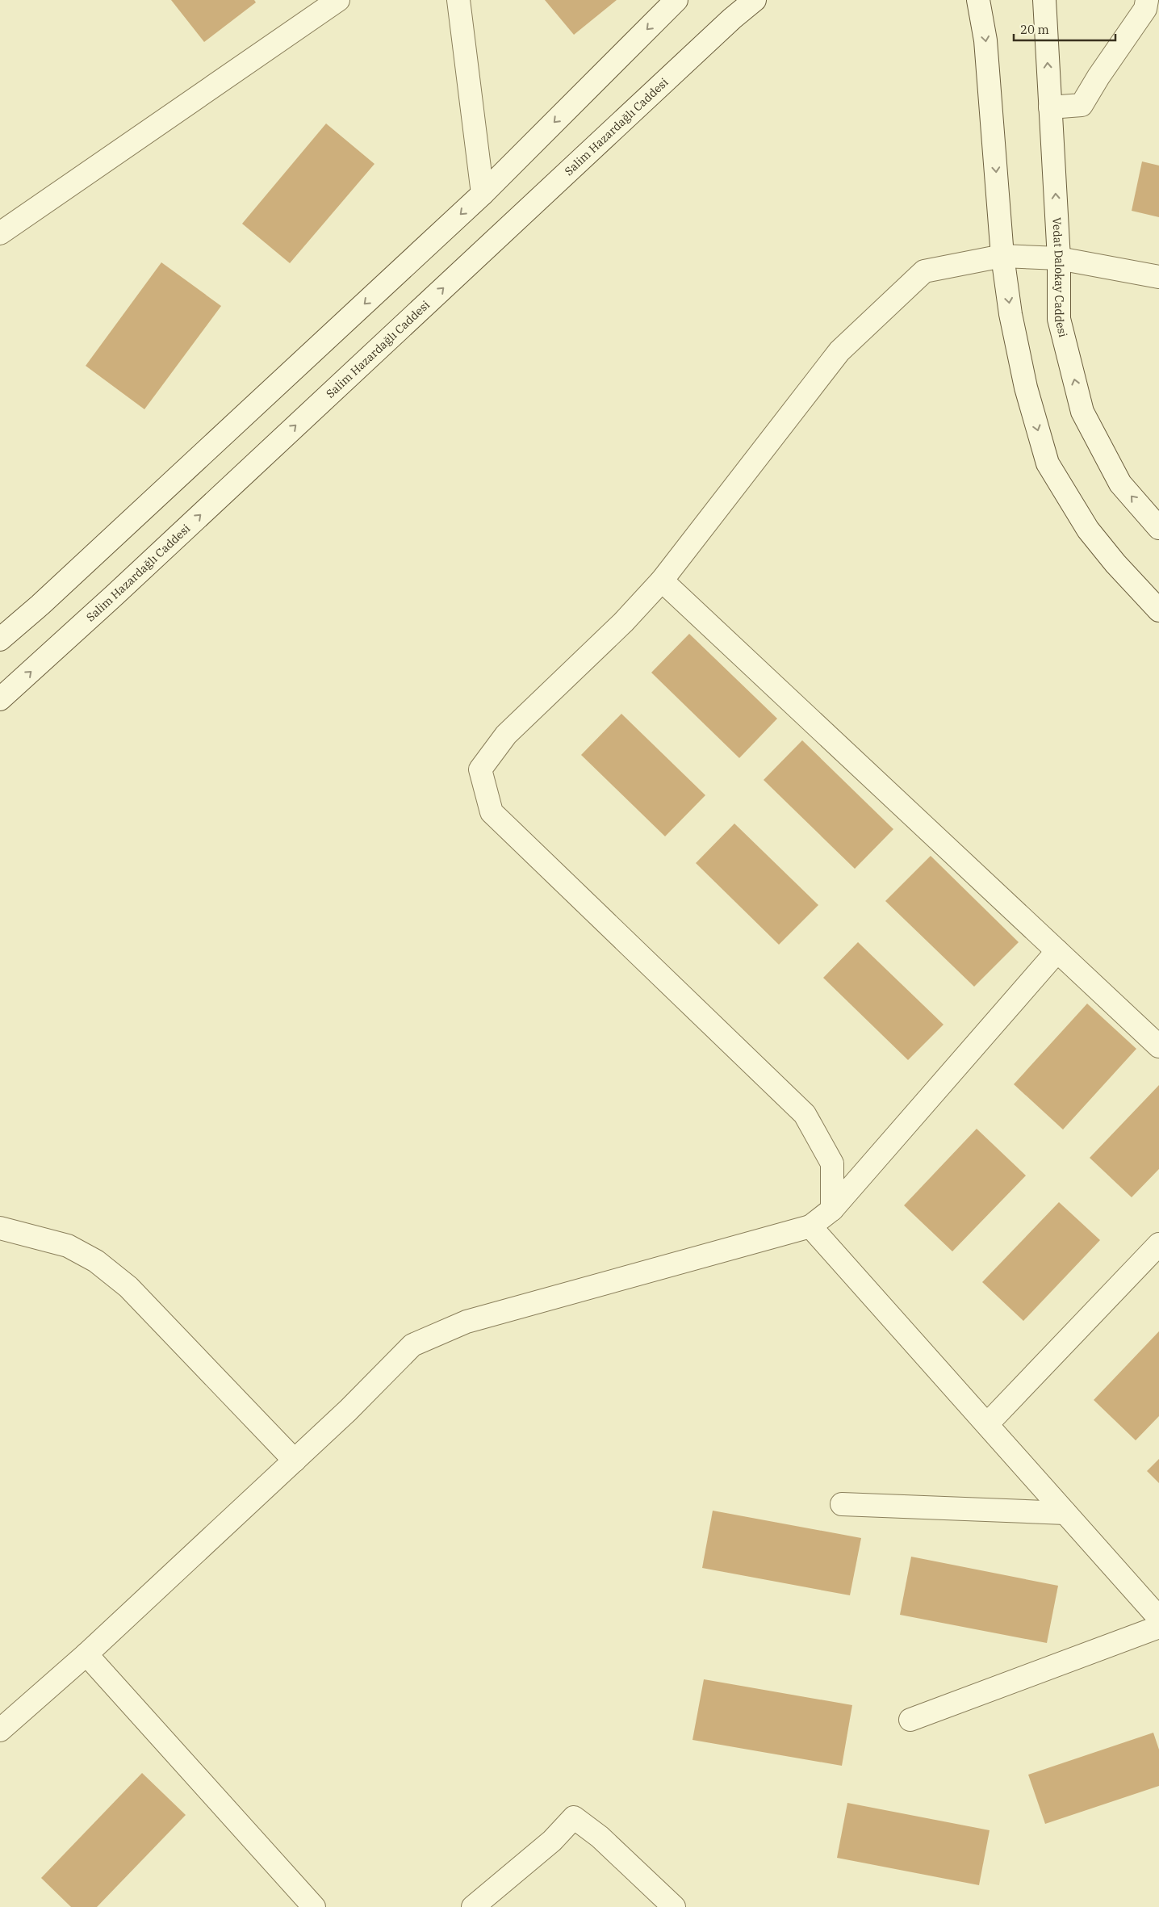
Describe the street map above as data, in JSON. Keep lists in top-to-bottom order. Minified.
{"streets":{"street":["Salim Hazardağlı Caddesi","Vedat Dalokay Caddesi"]},"scale_bar":"20 m"}
